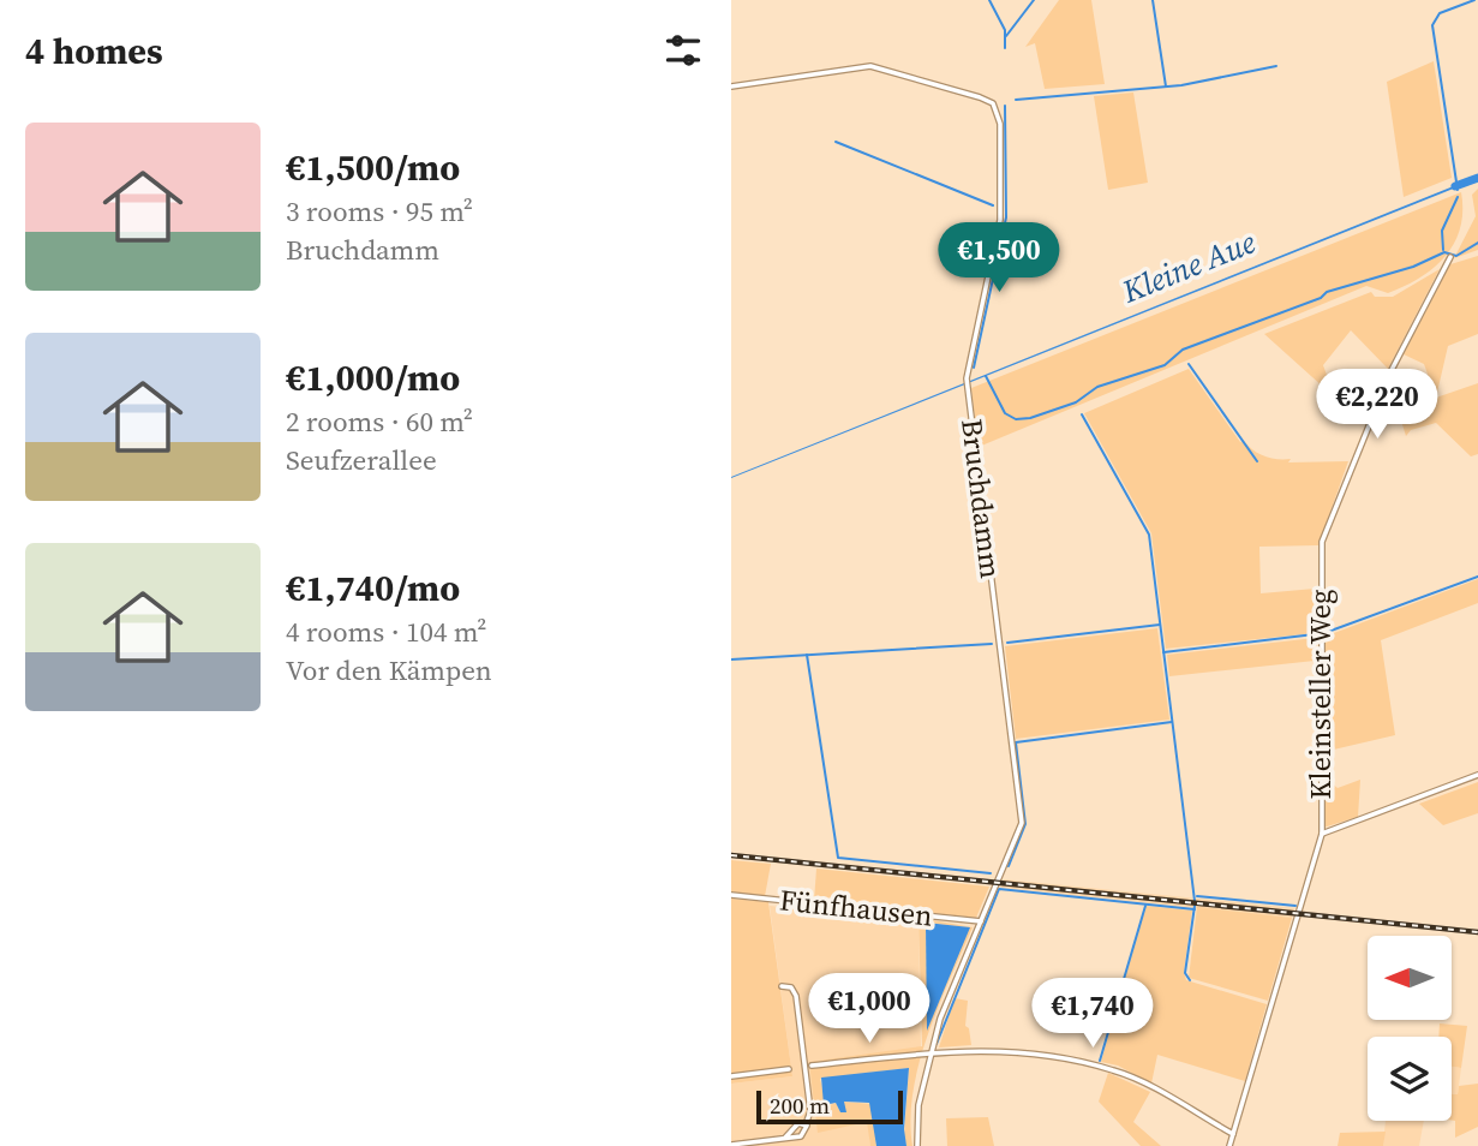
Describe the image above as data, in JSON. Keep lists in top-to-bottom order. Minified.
{"streets":{"street":["Bruchdamm","Kleinsteller Weg","Fünfhausen"]},"crossings":[["Bruchdamm","Fünfhausen"]],"water":["Kleine Aue"],"scale_bar":"200 m","north":"left","page":{"heading":"4 homes","list":[{"name":"€1,500/mo","note":"3 rooms · 95 m² · Bruchdamm"},{"name":"€1,000/mo","note":"2 rooms · 60 m² · Seufzerallee"},{"name":"€1,740/mo","note":"4 rooms · 104 m² · Vor den Kämpen"}],"price":["€1,500","€2,220","€1,000","€1,740"],"scale":"200 m"}}
